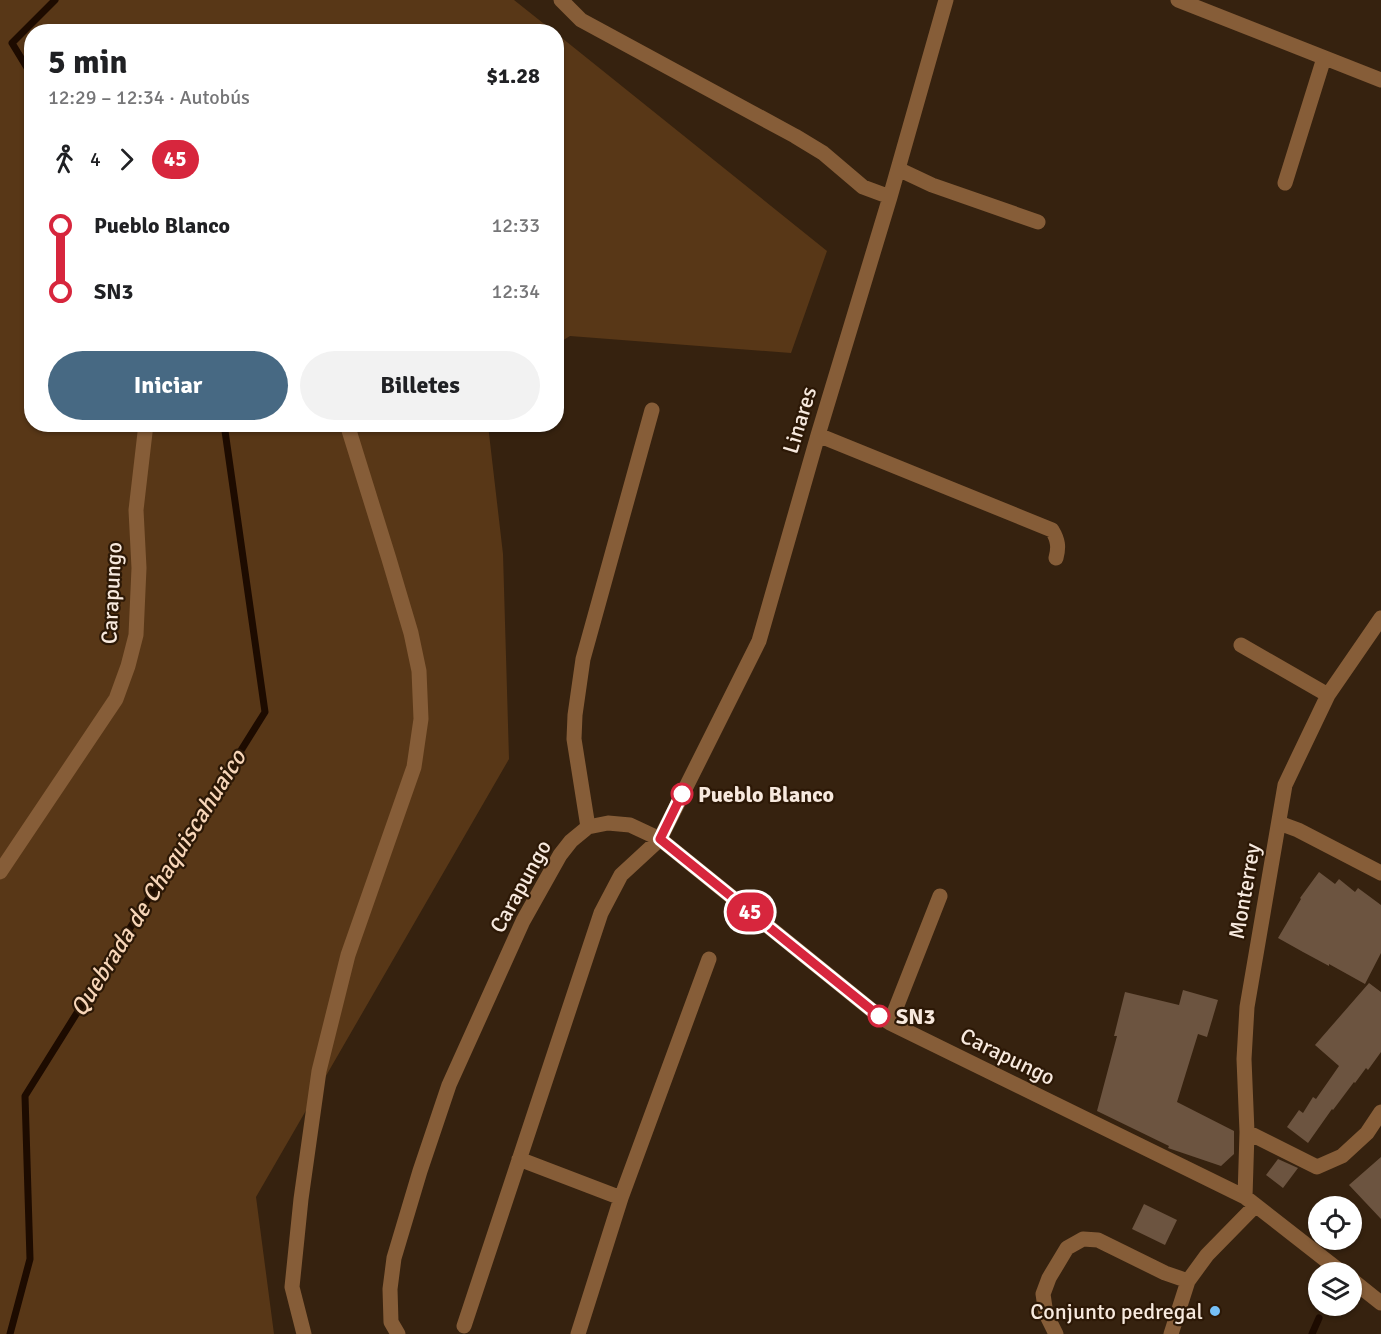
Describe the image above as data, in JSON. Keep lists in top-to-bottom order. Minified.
{"streets":{"street":["Linares","Carapungo","Monterrey"]},"crossings":[["Linares","Carapungo"],["Carapungo","Monterrey"]],"water":["Quebrada de Chaquiscahuaico"],"places":["Pueblo Blanco","SN3","Conjunto pedregal"],"lines":["bus line 45"],"page":{"on_map":"45","heading":["5 min","12:29 – 12:34 · Autobús","$1.28"],"legs":["4","45"],"list":[{"name":"Pueblo Blanco","value":"12:33"},{"name":"SN3","value":"12:34"}],"buttons":["Iniciar","Billetes"]}}
